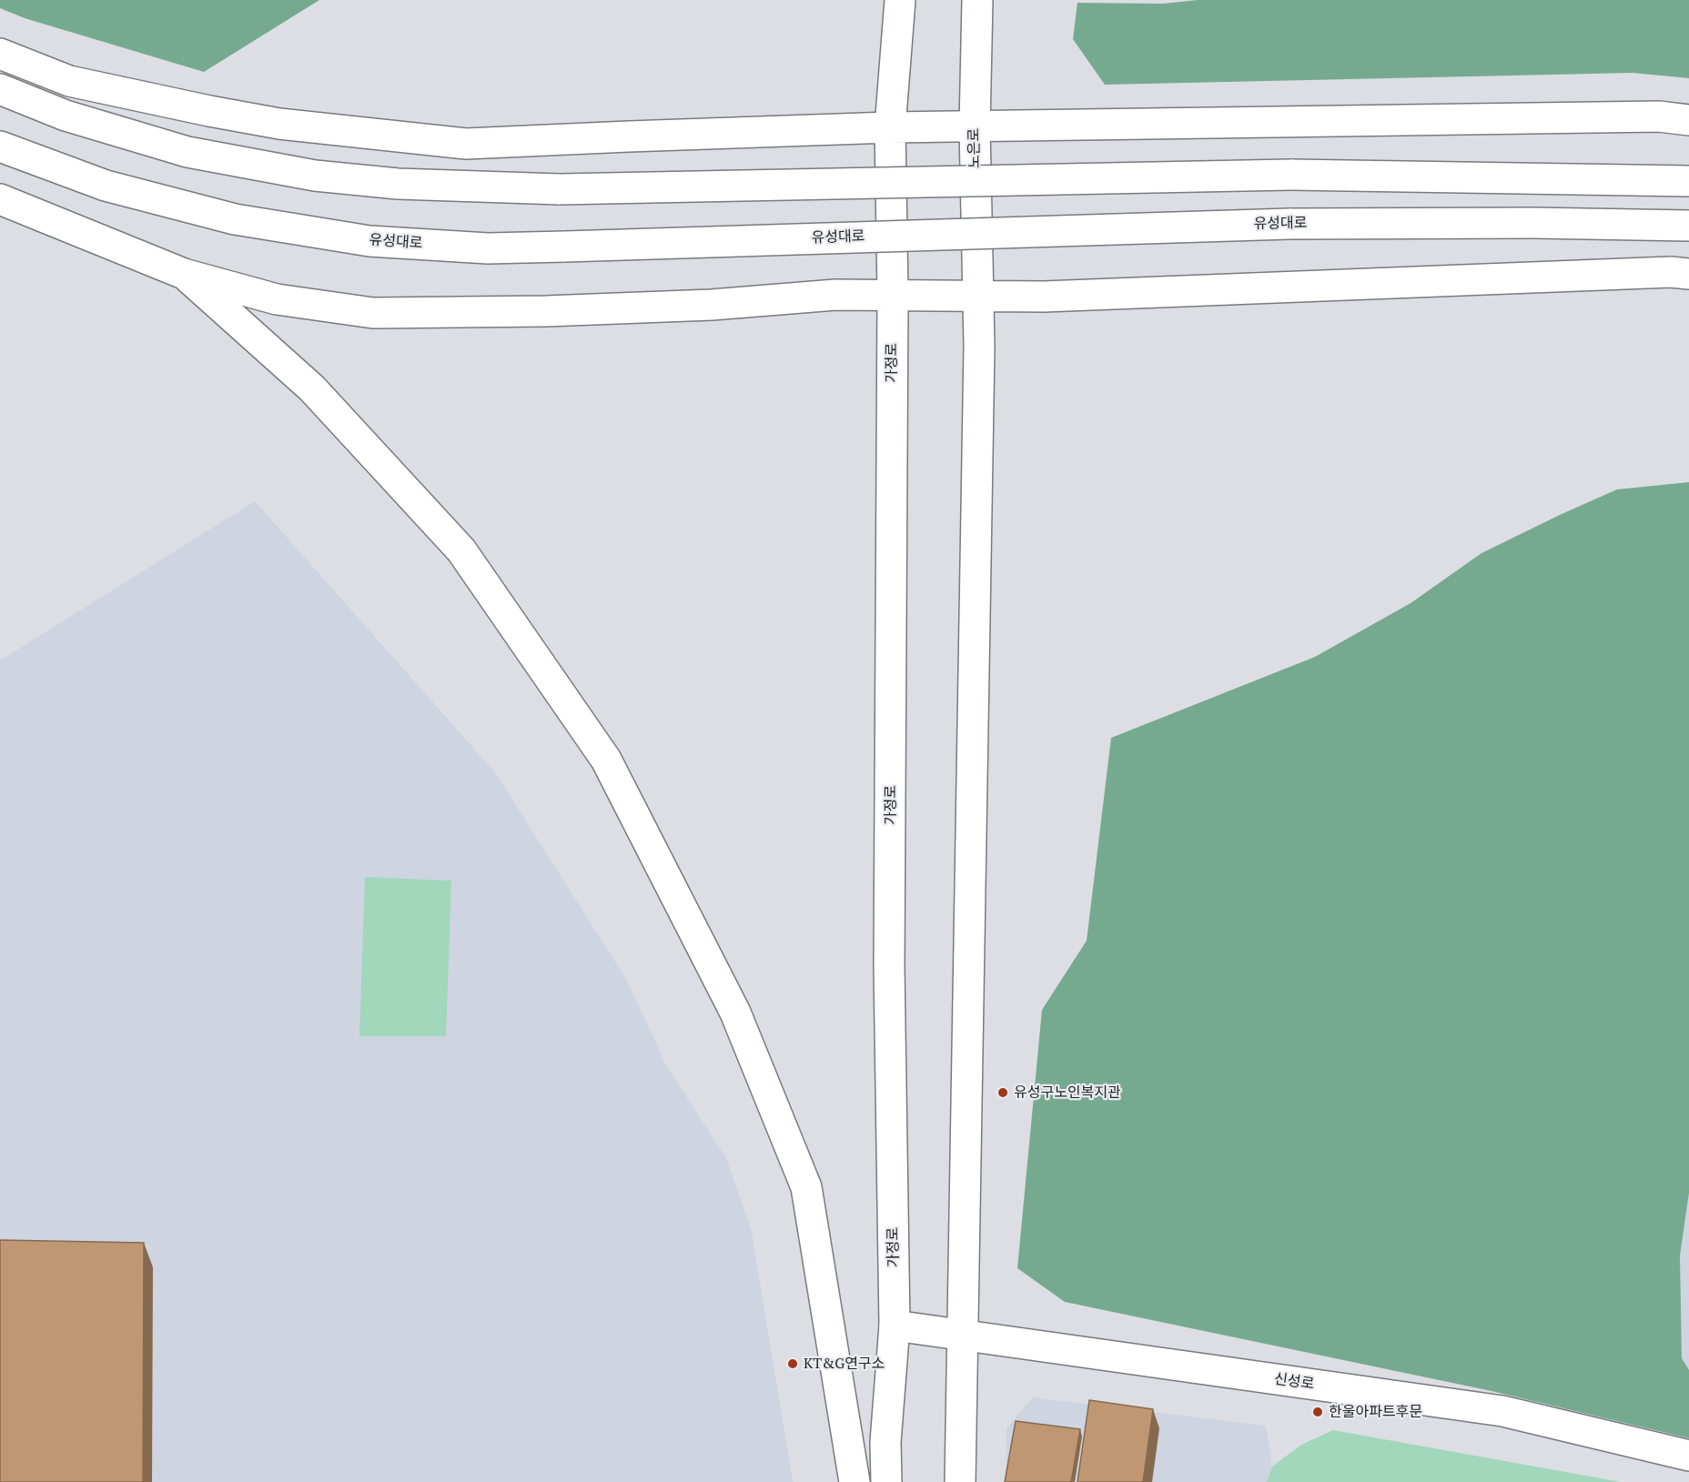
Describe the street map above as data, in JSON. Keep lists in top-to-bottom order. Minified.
{"streets":{"main road":["노은로","유성대로","가정로","신성로"]},"crossings":[["가정로","신성로"]],"places":["유성구노인복지관","KT&G연구소","한울아파트후문"]}
